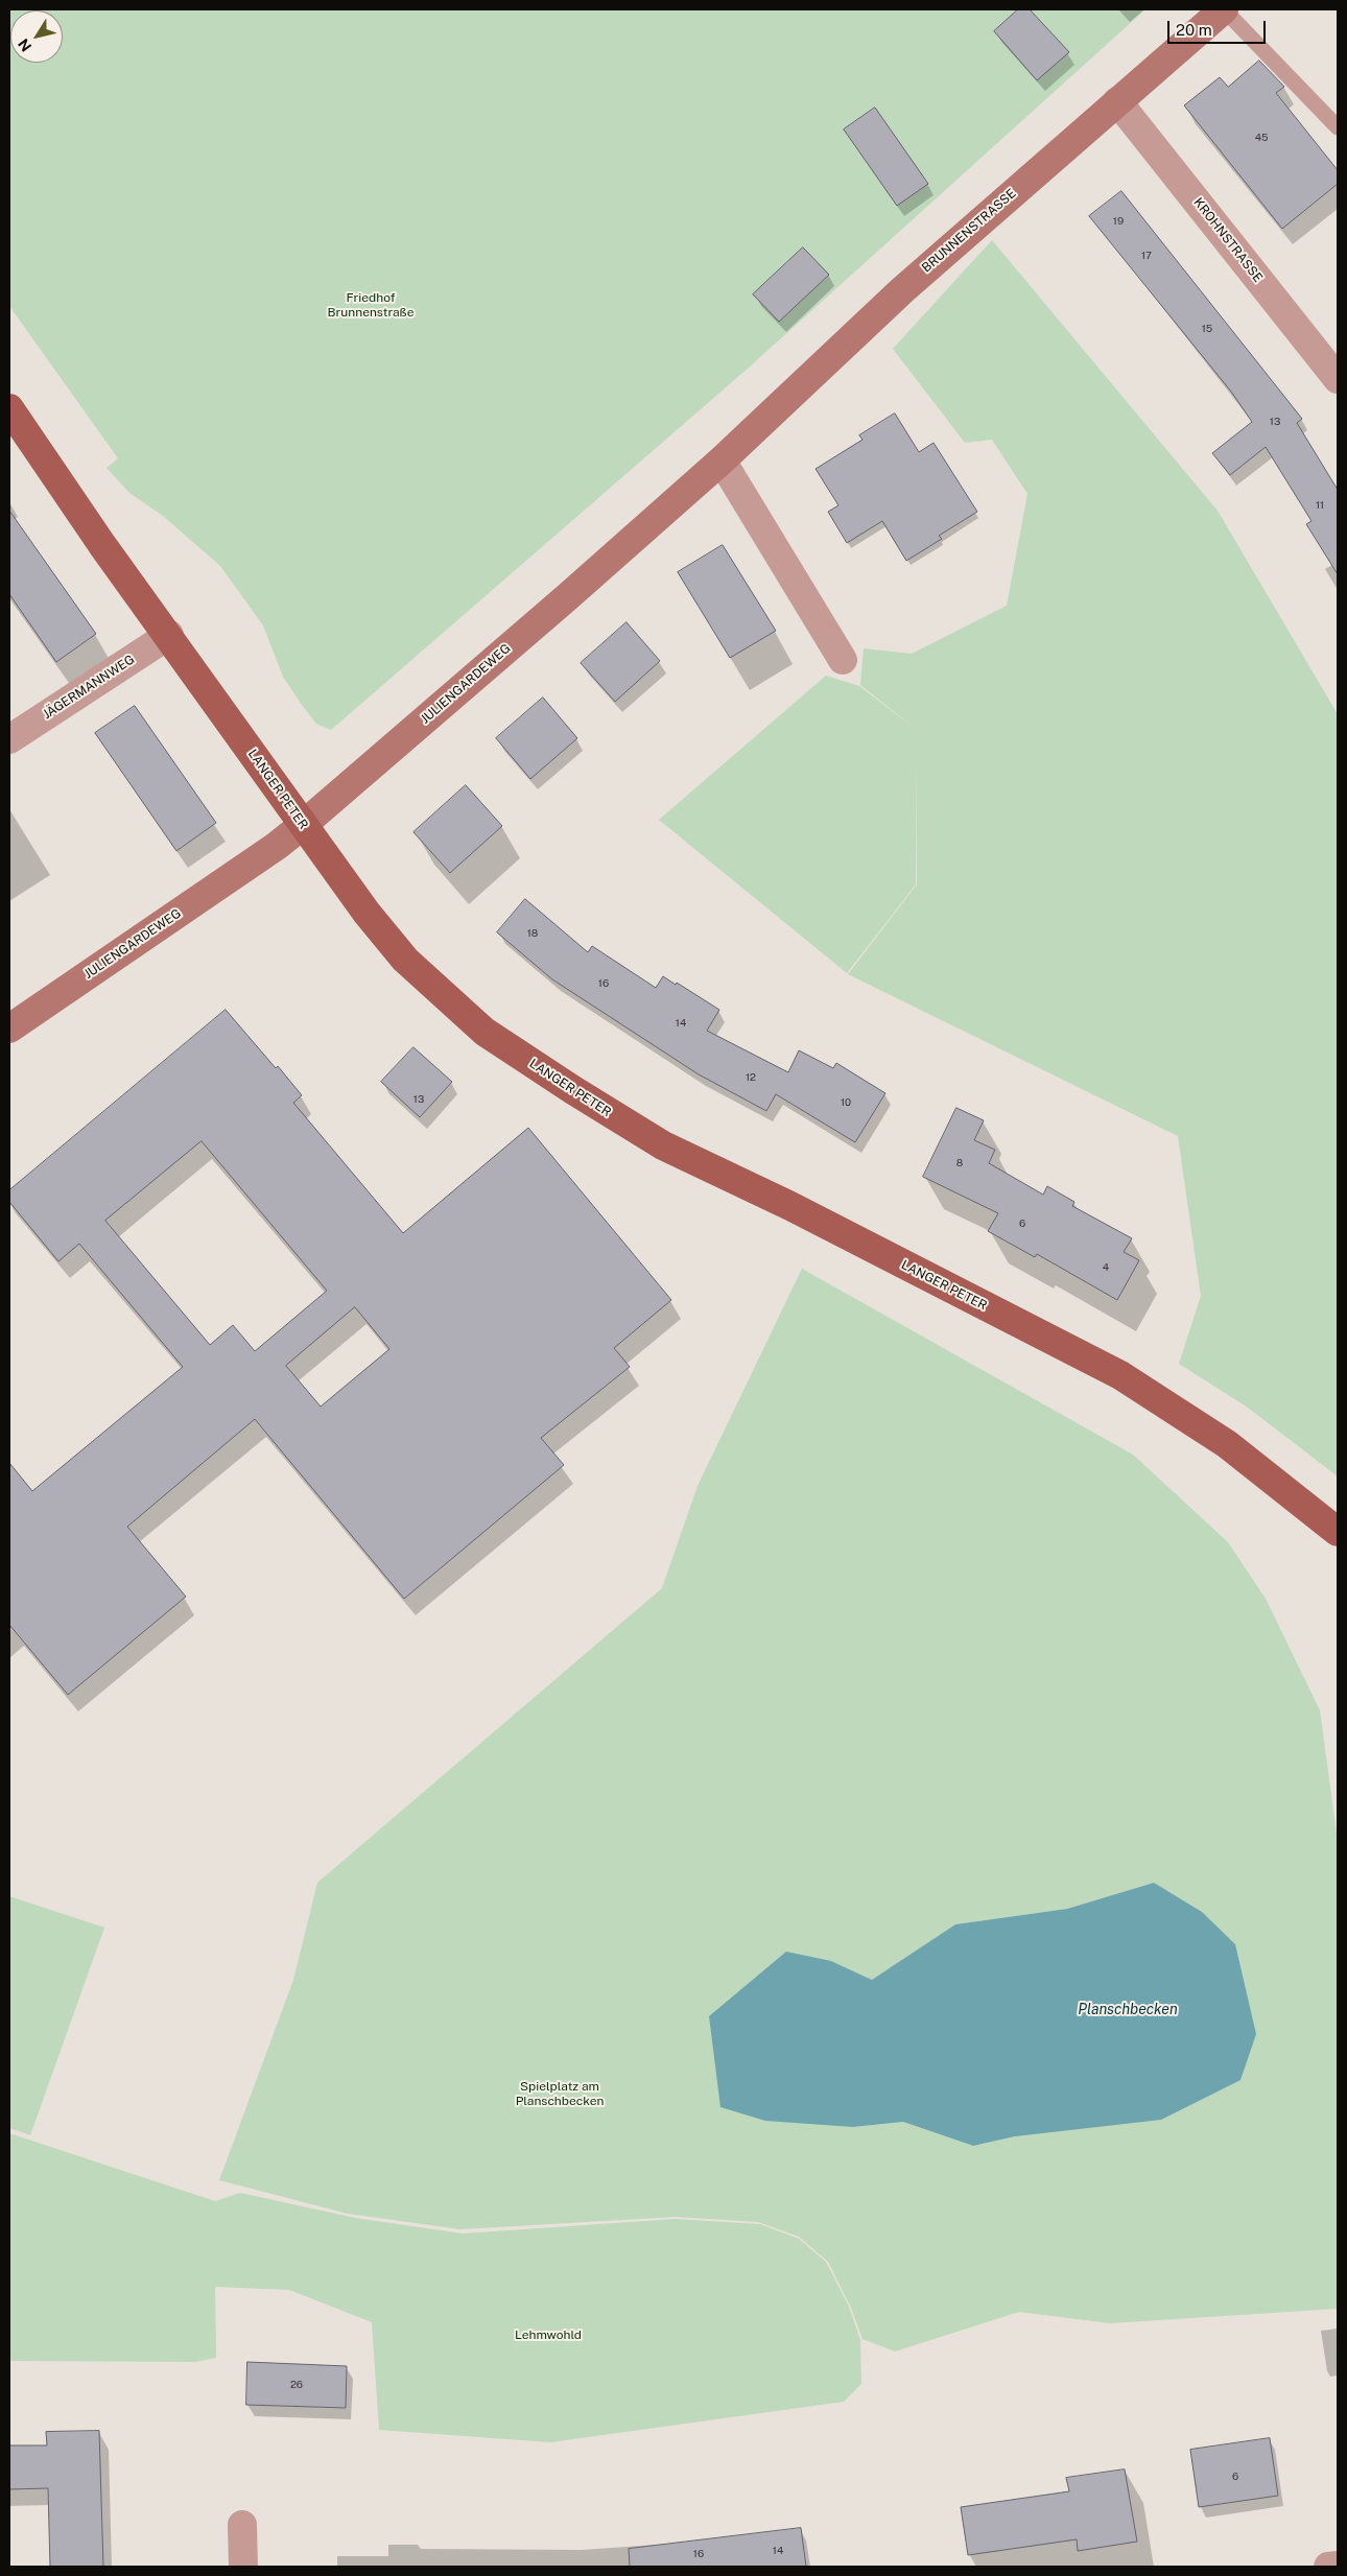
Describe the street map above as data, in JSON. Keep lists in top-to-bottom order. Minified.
{"streets":{"main road":["LANGER PETER"],"street":["BRUNNENSTRASSE","KROHNSTRASSE","JULIENGARDEWEG","JÄGERMANNWEG"]},"crossings":[["BRUNNENSTRASSE","KROHNSTRASSE"],["BRUNNENSTRASSE","JULIENGARDEWEG"],["JULIENGARDEWEG","LANGER PETER"],["JÄGERMANNWEG","LANGER PETER"]],"water":["Planschbecken"],"parks":["Friedhof Brunnenstraße","Spielplatz am Planschbecken","Lehmwohld"],"house_numbers":["45","19","17","15","13","11","18","16","14","12","13","10","8","6","4","26","6","14","16"],"scale_bar":"20 m","north":"bottom left"}
